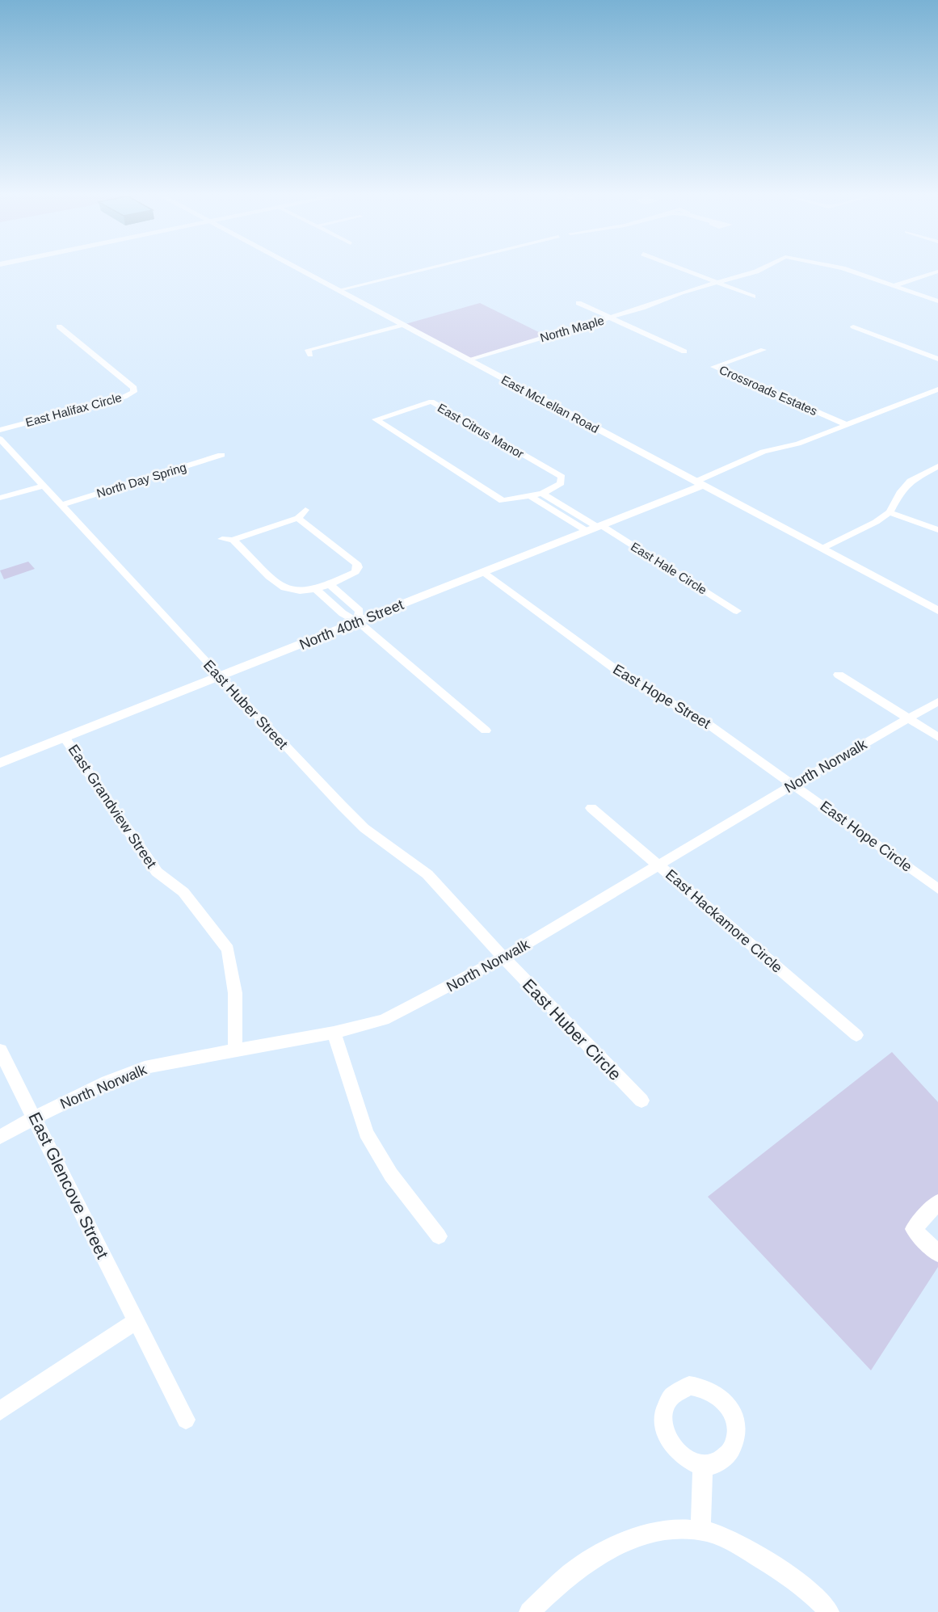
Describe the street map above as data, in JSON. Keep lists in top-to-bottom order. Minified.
{"streets":{"street":["North Maple","Crossroads Estates","East McLellan Road","East Halifax Circle","East Citrus Manor","North Day Spring","East Hale Circle","North 40th Street","East Hope Street","East Huber Street","North Norwalk","East Grandview Street","East Hope Circle","East Hackamore Circle","East Huber Circle","East Glencove Street"]},"crossings":[["North Maple","East McLellan Road"],["Crossroads Estates","East McLellan Road"],["Crossroads Estates","North 40th Street"],["East McLellan Road","North 40th Street"],["North Day Spring","East Huber Street"],["East Hale Circle","North 40th Street"],["North 40th Street","East Hope Street"],["North 40th Street","East Huber Street"],["North 40th Street","East Grandview Street"],["East Hope Street","North Norwalk"],["East Hope Street","East Hope Circle"],["East Huber Street","North Norwalk"],["East Huber Street","East Huber Circle"],["North Norwalk","East Grandview Street"],["North Norwalk","East Hope Circle"],["North Norwalk","East Hackamore Circle"],["North Norwalk","East Huber Circle"],["North Norwalk","East Glencove Street"]]}
